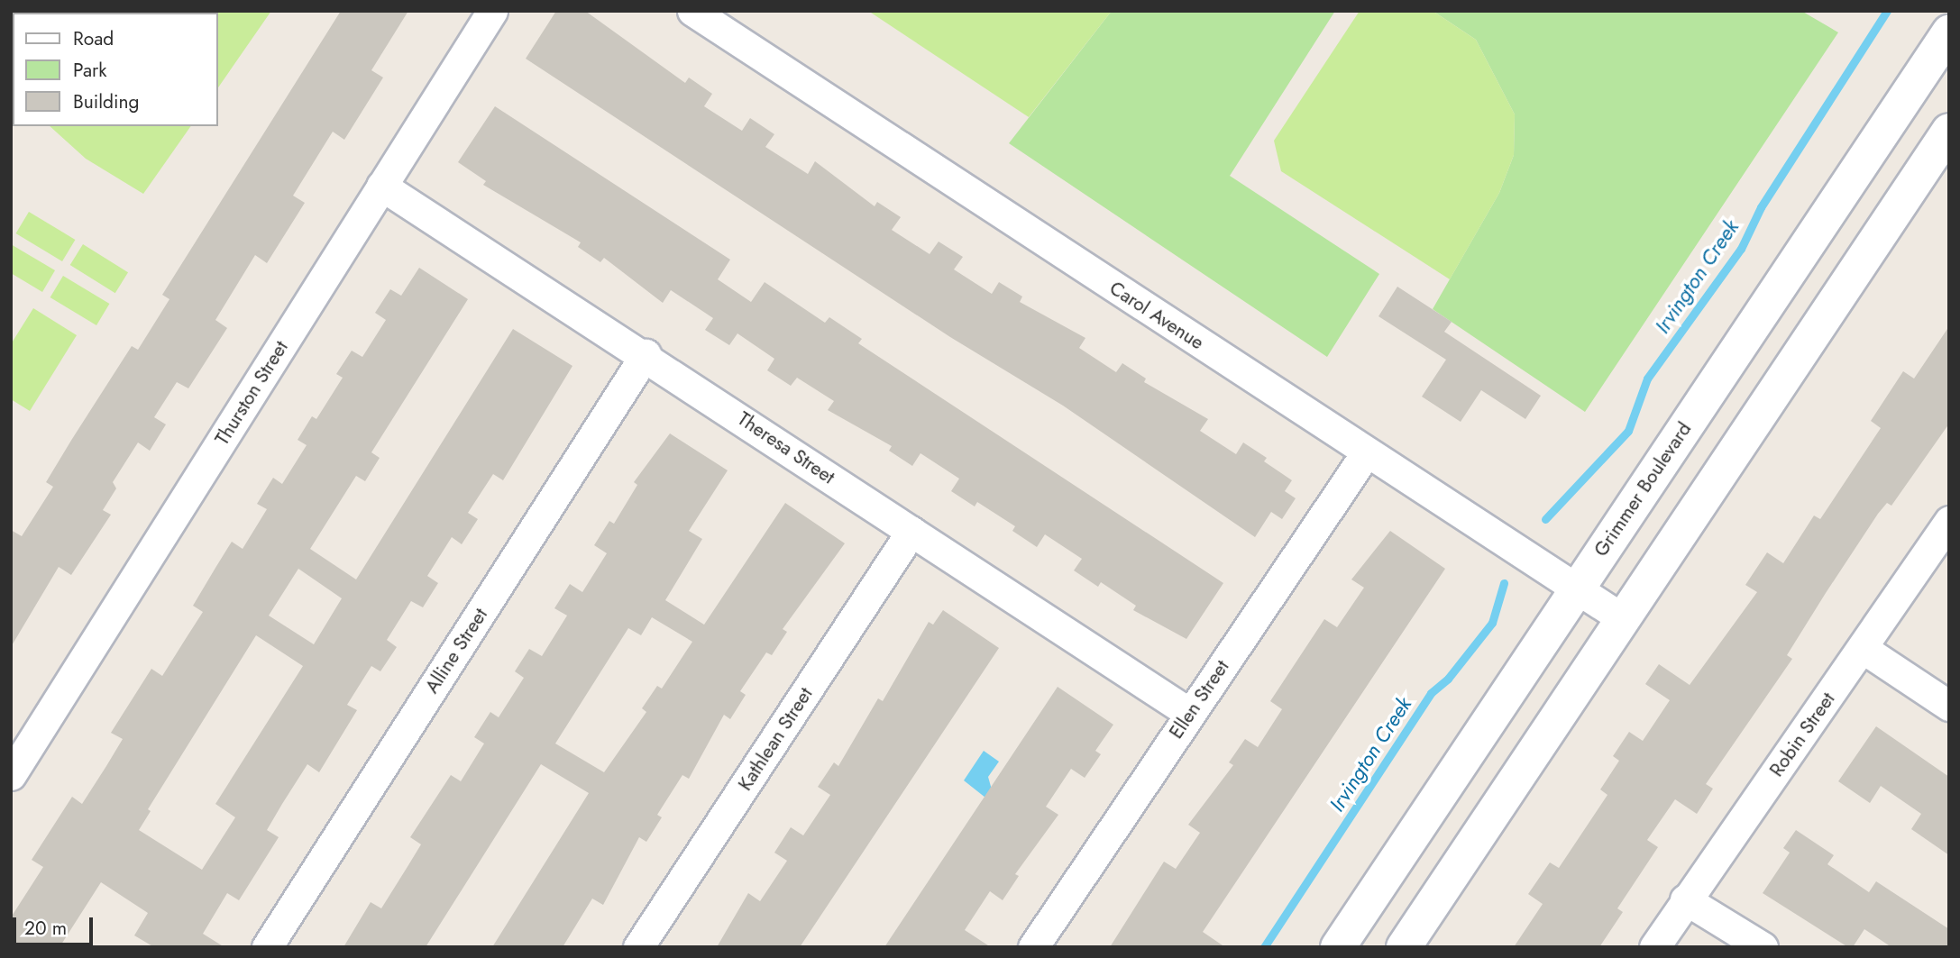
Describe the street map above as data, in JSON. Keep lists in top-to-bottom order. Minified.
{"streets":{"main road":["Grimmer Boulevard"],"street":["Carol Avenue","Thurston Street","Theresa Street","Alline Street","Ellen Street","Robin Street","Kathlean Street"]},"crossings":[["Carol Avenue","Grimmer Boulevard"],["Carol Avenue","Ellen Street"],["Thurston Street","Theresa Street"],["Theresa Street","Alline Street"],["Theresa Street","Ellen Street"],["Theresa Street","Kathlean Street"]],"water":["Irvington Creek"],"legend":["Road","Park","Building"],"scale_bar":"20 m"}
